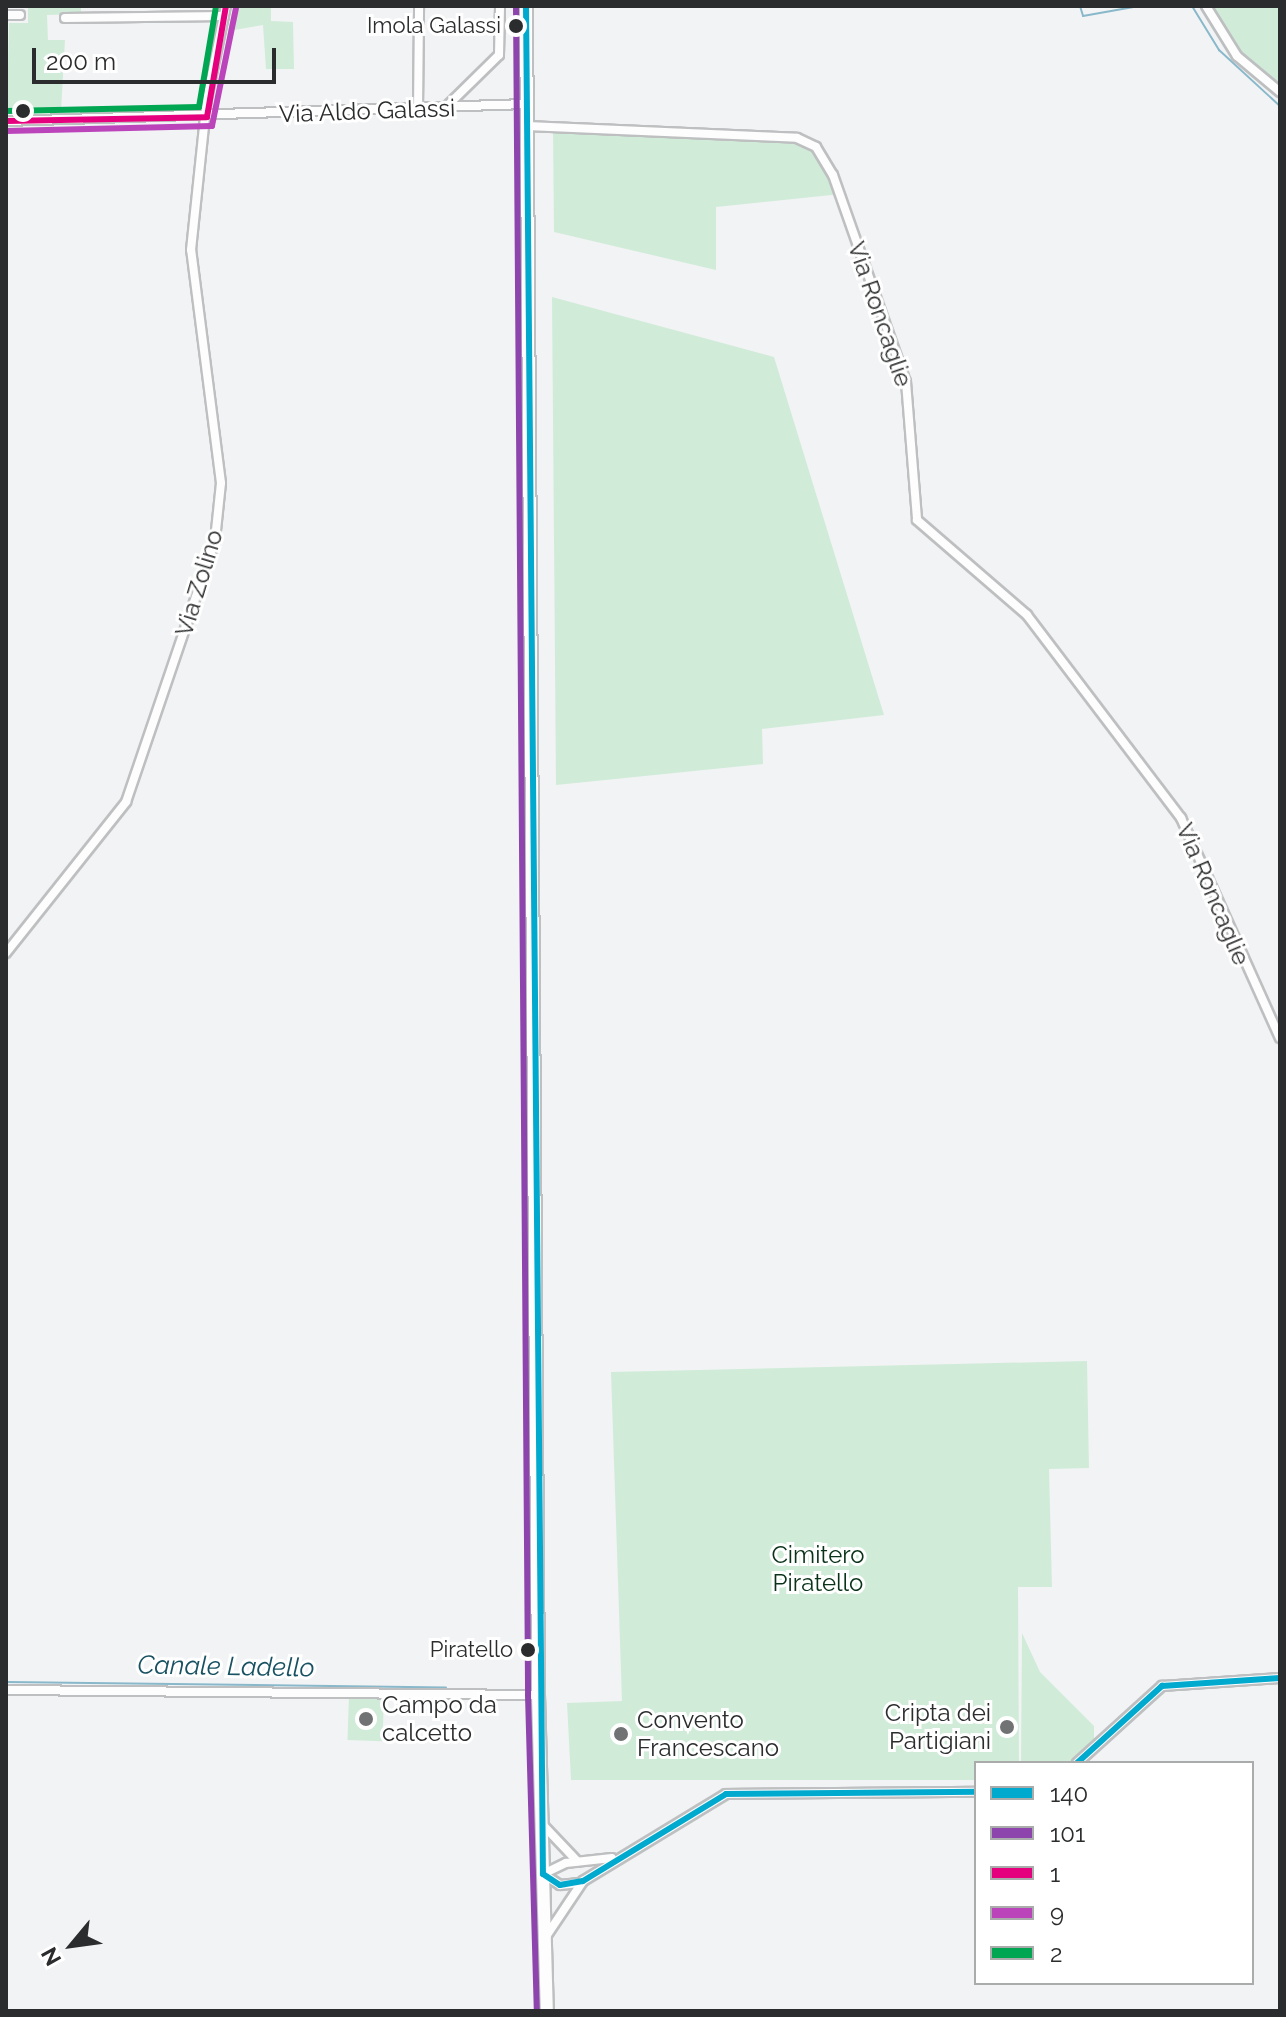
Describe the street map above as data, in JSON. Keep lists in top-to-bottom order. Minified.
{"streets":{"street":["Via Aldo Galassi","Via Roncaglie","Via Zolino"]},"crossings":[["Via Aldo Galassi","Via Zolino"]],"water":["Canale Ladello"],"parks":["Cimitero Piratello"],"places":["Imola Galassi","Piratello","Campo da calcetto","Cripta dei Partigiani","Convento Francescano"],"lines":["transit line 140","transit line 101","transit line 1","transit line 2","transit line 9"],"legend":["140","101","1","9","2"],"scale_bar":"200 m","north":"bottom left"}
